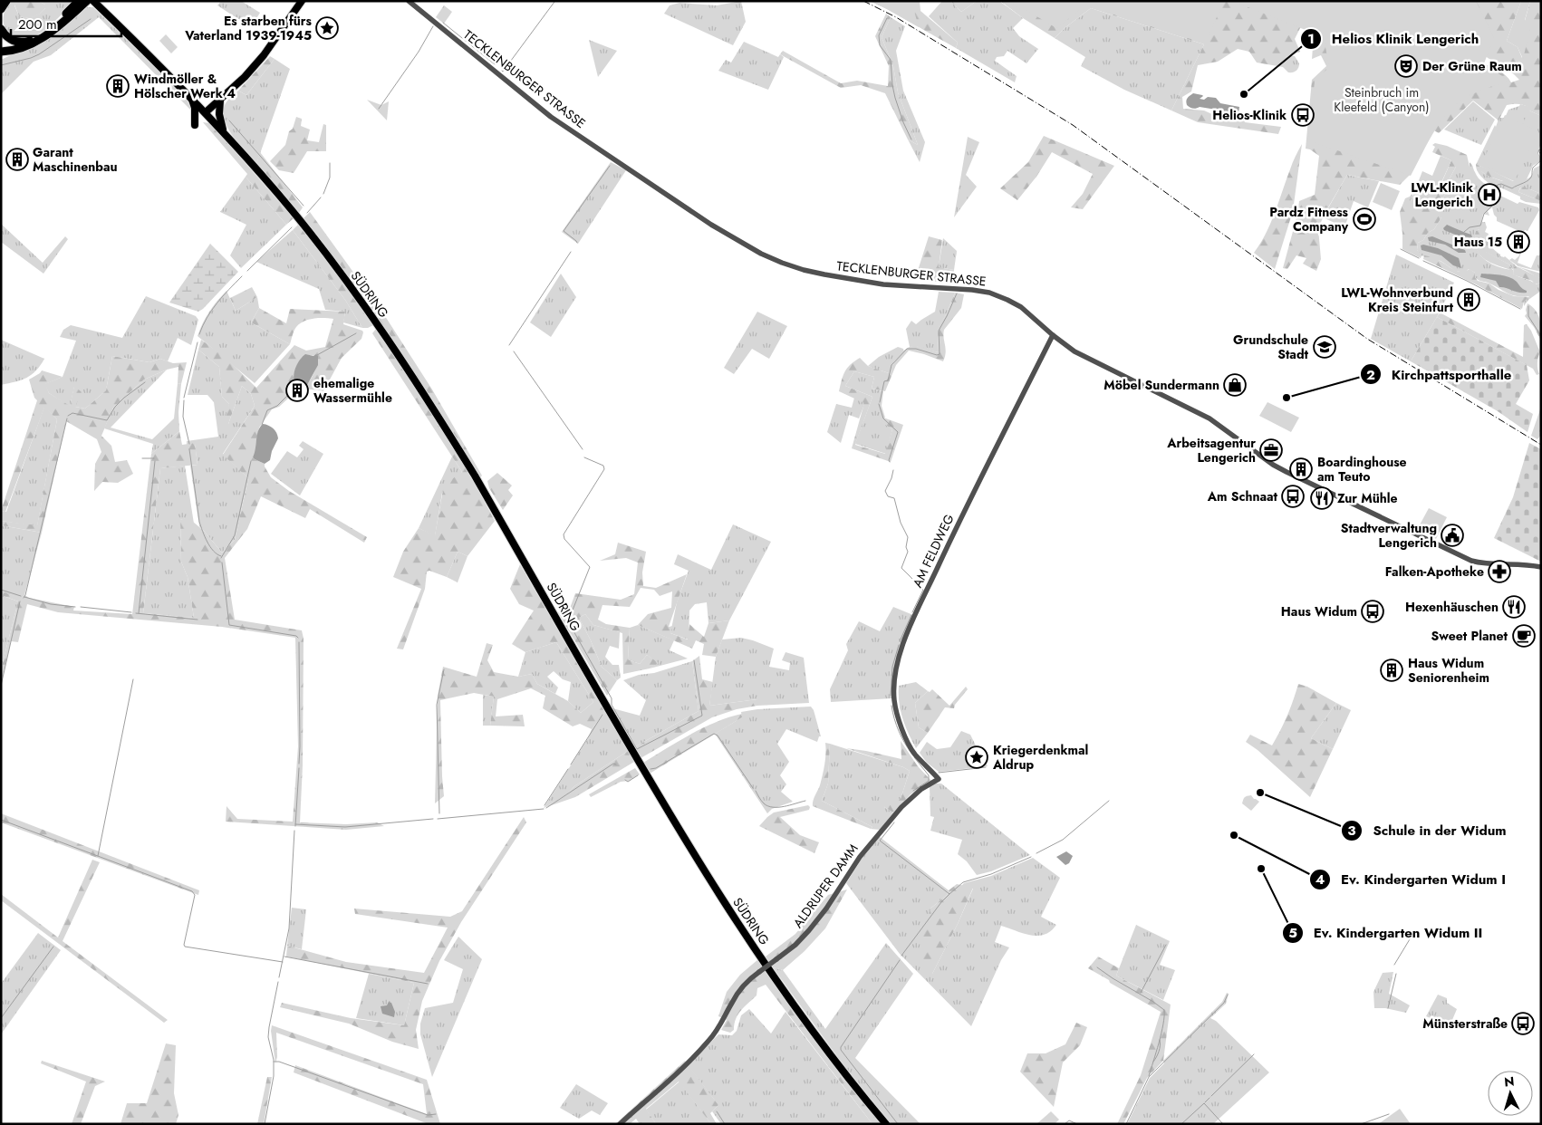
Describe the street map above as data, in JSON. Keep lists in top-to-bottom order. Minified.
{"streets":{"main road":["SÜDRING"],"street":["TECKLENBURGER STRASSE","AM FELDWEG","ALDRUPER DAMM"]},"crossings":[["TECKLENBURGER STRASSE","AM FELDWEG"],["AM FELDWEG","ALDRUPER DAMM"]],"parks":["Steinbruch im Kleefeld (Canyon)"],"places":{"place":["Es starben fürs Vaterland 1939-1945","Kriegerdenkmal Aldrup"],"theatre":["Der Grüne Raum"],"building":["Windmöller & Hölscher Werk 4","Garant Maschinenbau","Haus 15","LWL-Wohnverbund Kreis Steinfurt","ehemalige Wassermühle","Boardinghouse am Teuto","Haus Widum Seniorenheim"],"other":["Helios Klinik Lengerich","Kirchpattsporthalle","Schule in der Widum","Ev. Kindergarten Widum I","Ev. Kindergarten Widum II"],"bus stop":["Helios-Klinik","Am Schnaat","Haus Widum","Münsterstraße"],"hospital":["LWL-Klinik Lengerich"],"sports":["Pardz Fitness Company"],"school or university":["Grundschule Stadt"],"shop":["Möbel Sundermann"],"office":["Arbeitsagentur Lengerich"],"restaurant":["Zur Mühle","Hexenhäuschen"],"public building":["Stadtverwaltung Lengerich"],"pharmacy":["Falken-Apotheke"],"cafe":["Sweet Planet"]},"scale_bar":"200 m","north":"top"}
